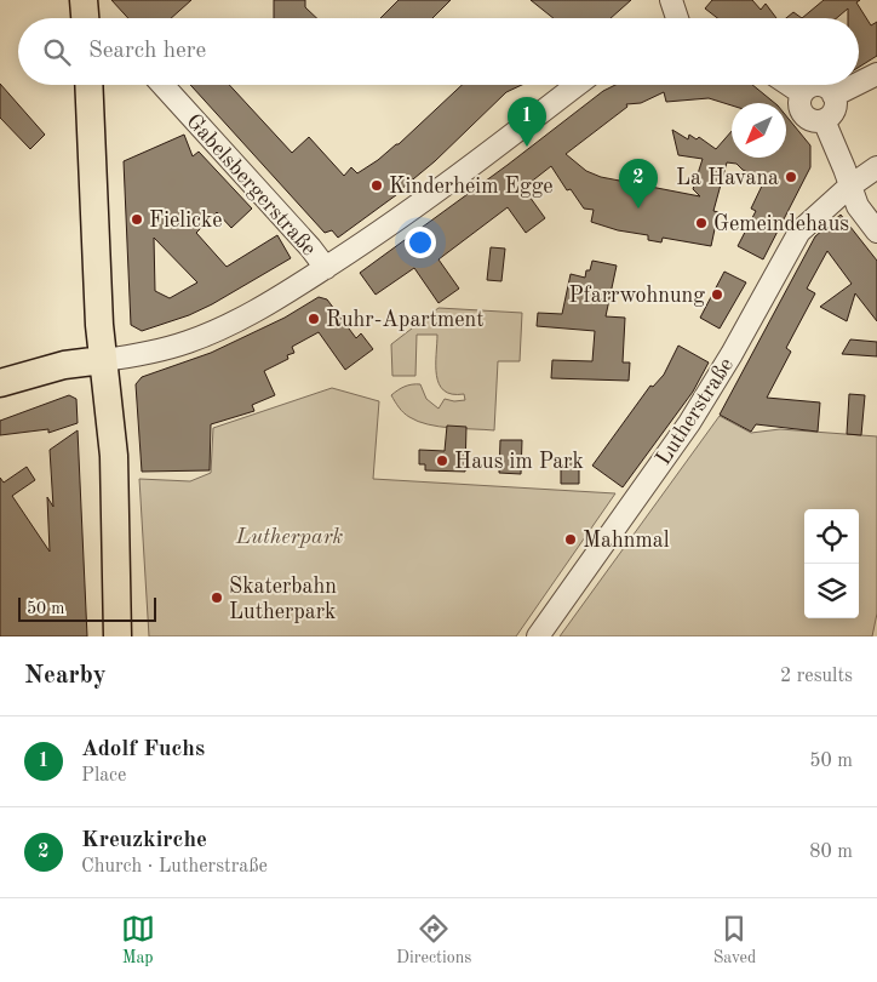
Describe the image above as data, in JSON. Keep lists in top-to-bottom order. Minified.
{"streets":{"street":["Gabelsbergerstraße","Lutherstraße"]},"parks":["Lutherpark"],"places":["La Havana","Kinderheim Egge","Fielicke","Gemeindehaus","Pfarrwohnung","Ruhr-Apartment","Haus im Park","Mahnmal","Skaterbahn Lutherpark"],"scale_bar":"50 m","north":"bottom left","page":{"search":"Search here","pins":["1","2"],"scale":"50 m","heading":["Nearby","2 results"],"list":[{"mark":"1","name":"Adolf Fuchs","note":"Place","value":"50 m"},{"mark":"2","name":"Kreuzkirche","note":"Church · Lutherstraße","value":"80 m"}],"nav":["Map","Directions","Saved"]}}
